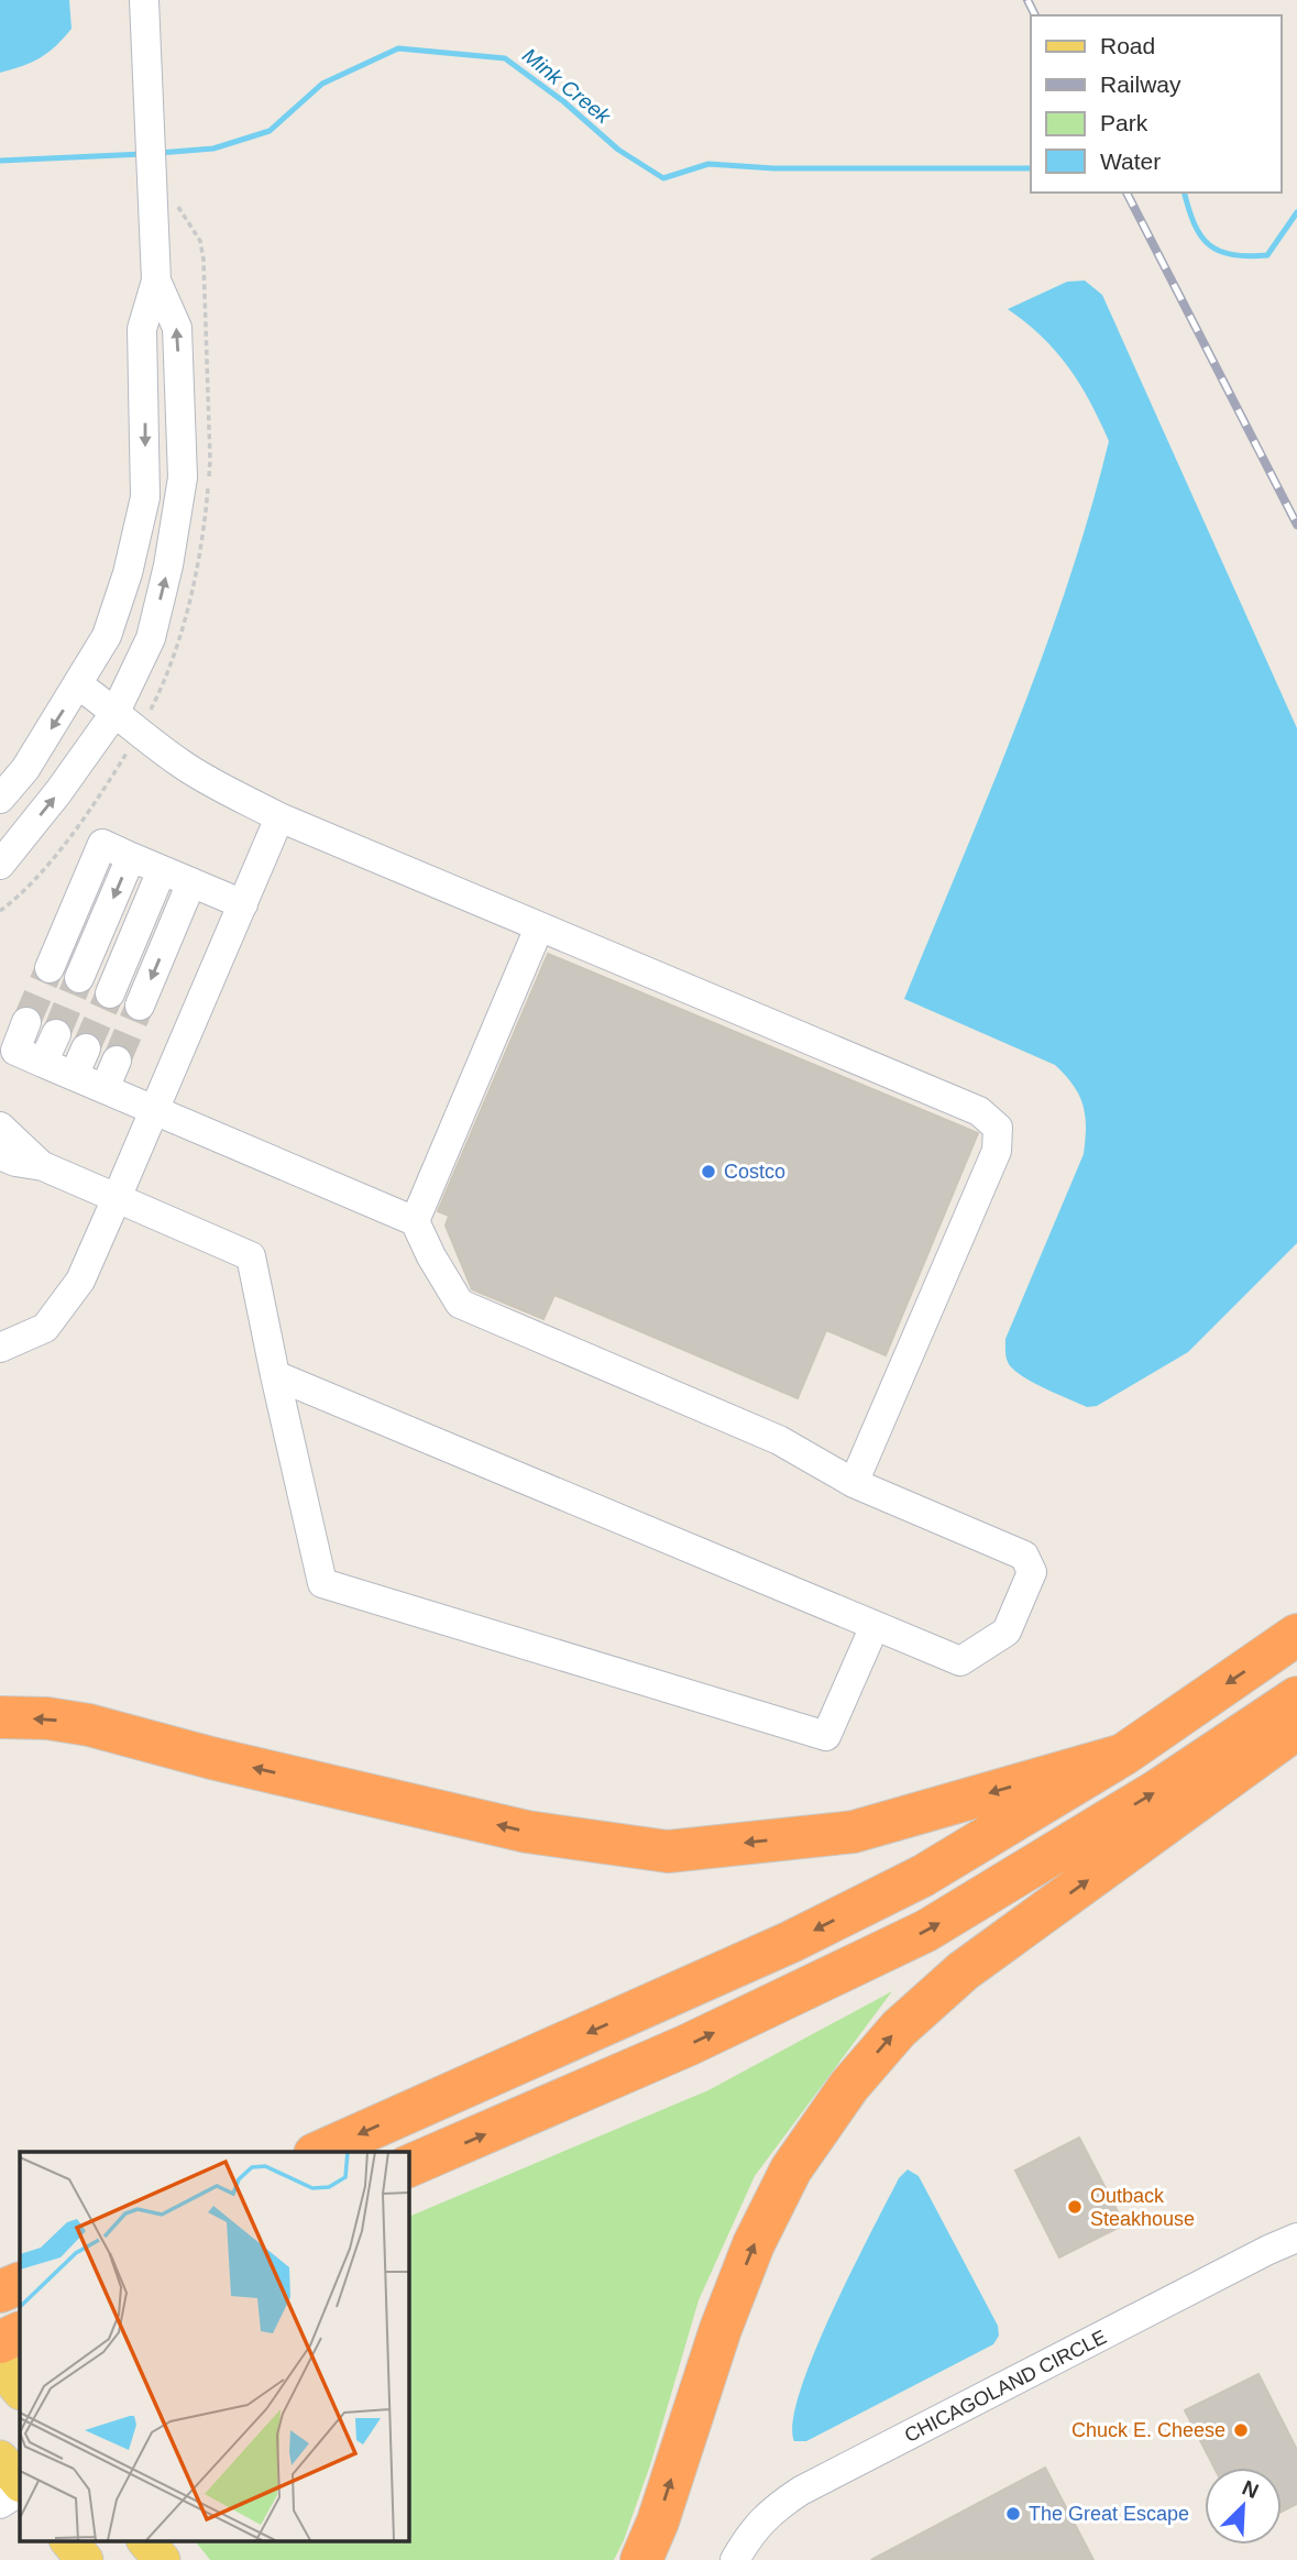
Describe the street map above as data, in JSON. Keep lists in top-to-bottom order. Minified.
{"streets":{"street":["CHICAGOLAND CIRCLE"]},"water":["Mink Creek"],"places":["Costco","Outback Steakhouse","Chuck E. Cheese","The Great Escape"],"legend":["Road","Railway","Park","Water"],"north":"top right"}
